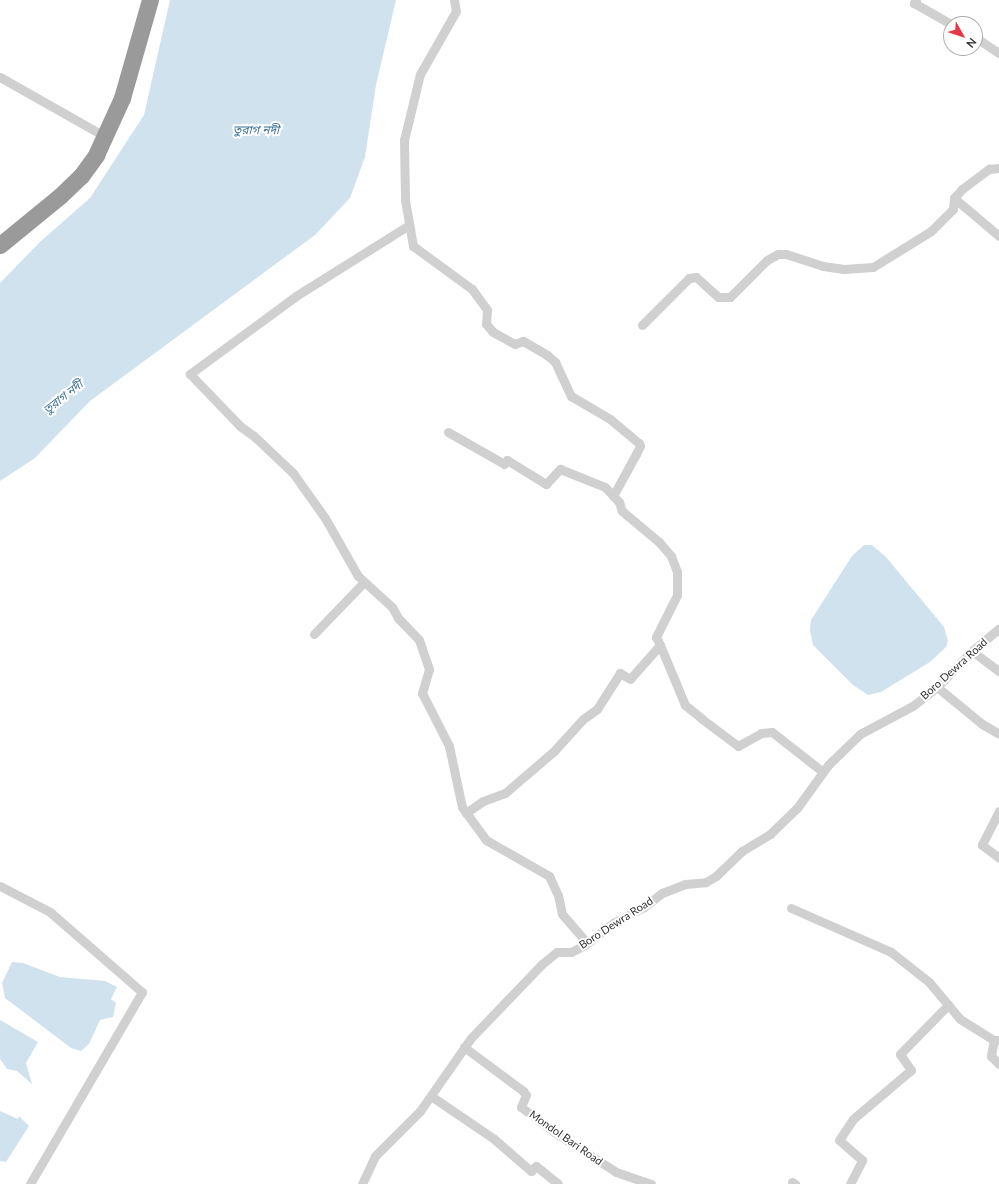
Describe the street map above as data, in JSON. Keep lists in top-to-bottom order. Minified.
{"streets":{"street":["Boro Dewra Road","Mondol Bari Road"]},"crossings":[["Boro Dewra Road","Mondol Bari Road"]],"water":["তুরাগ নদী"],"north":"bottom right"}
